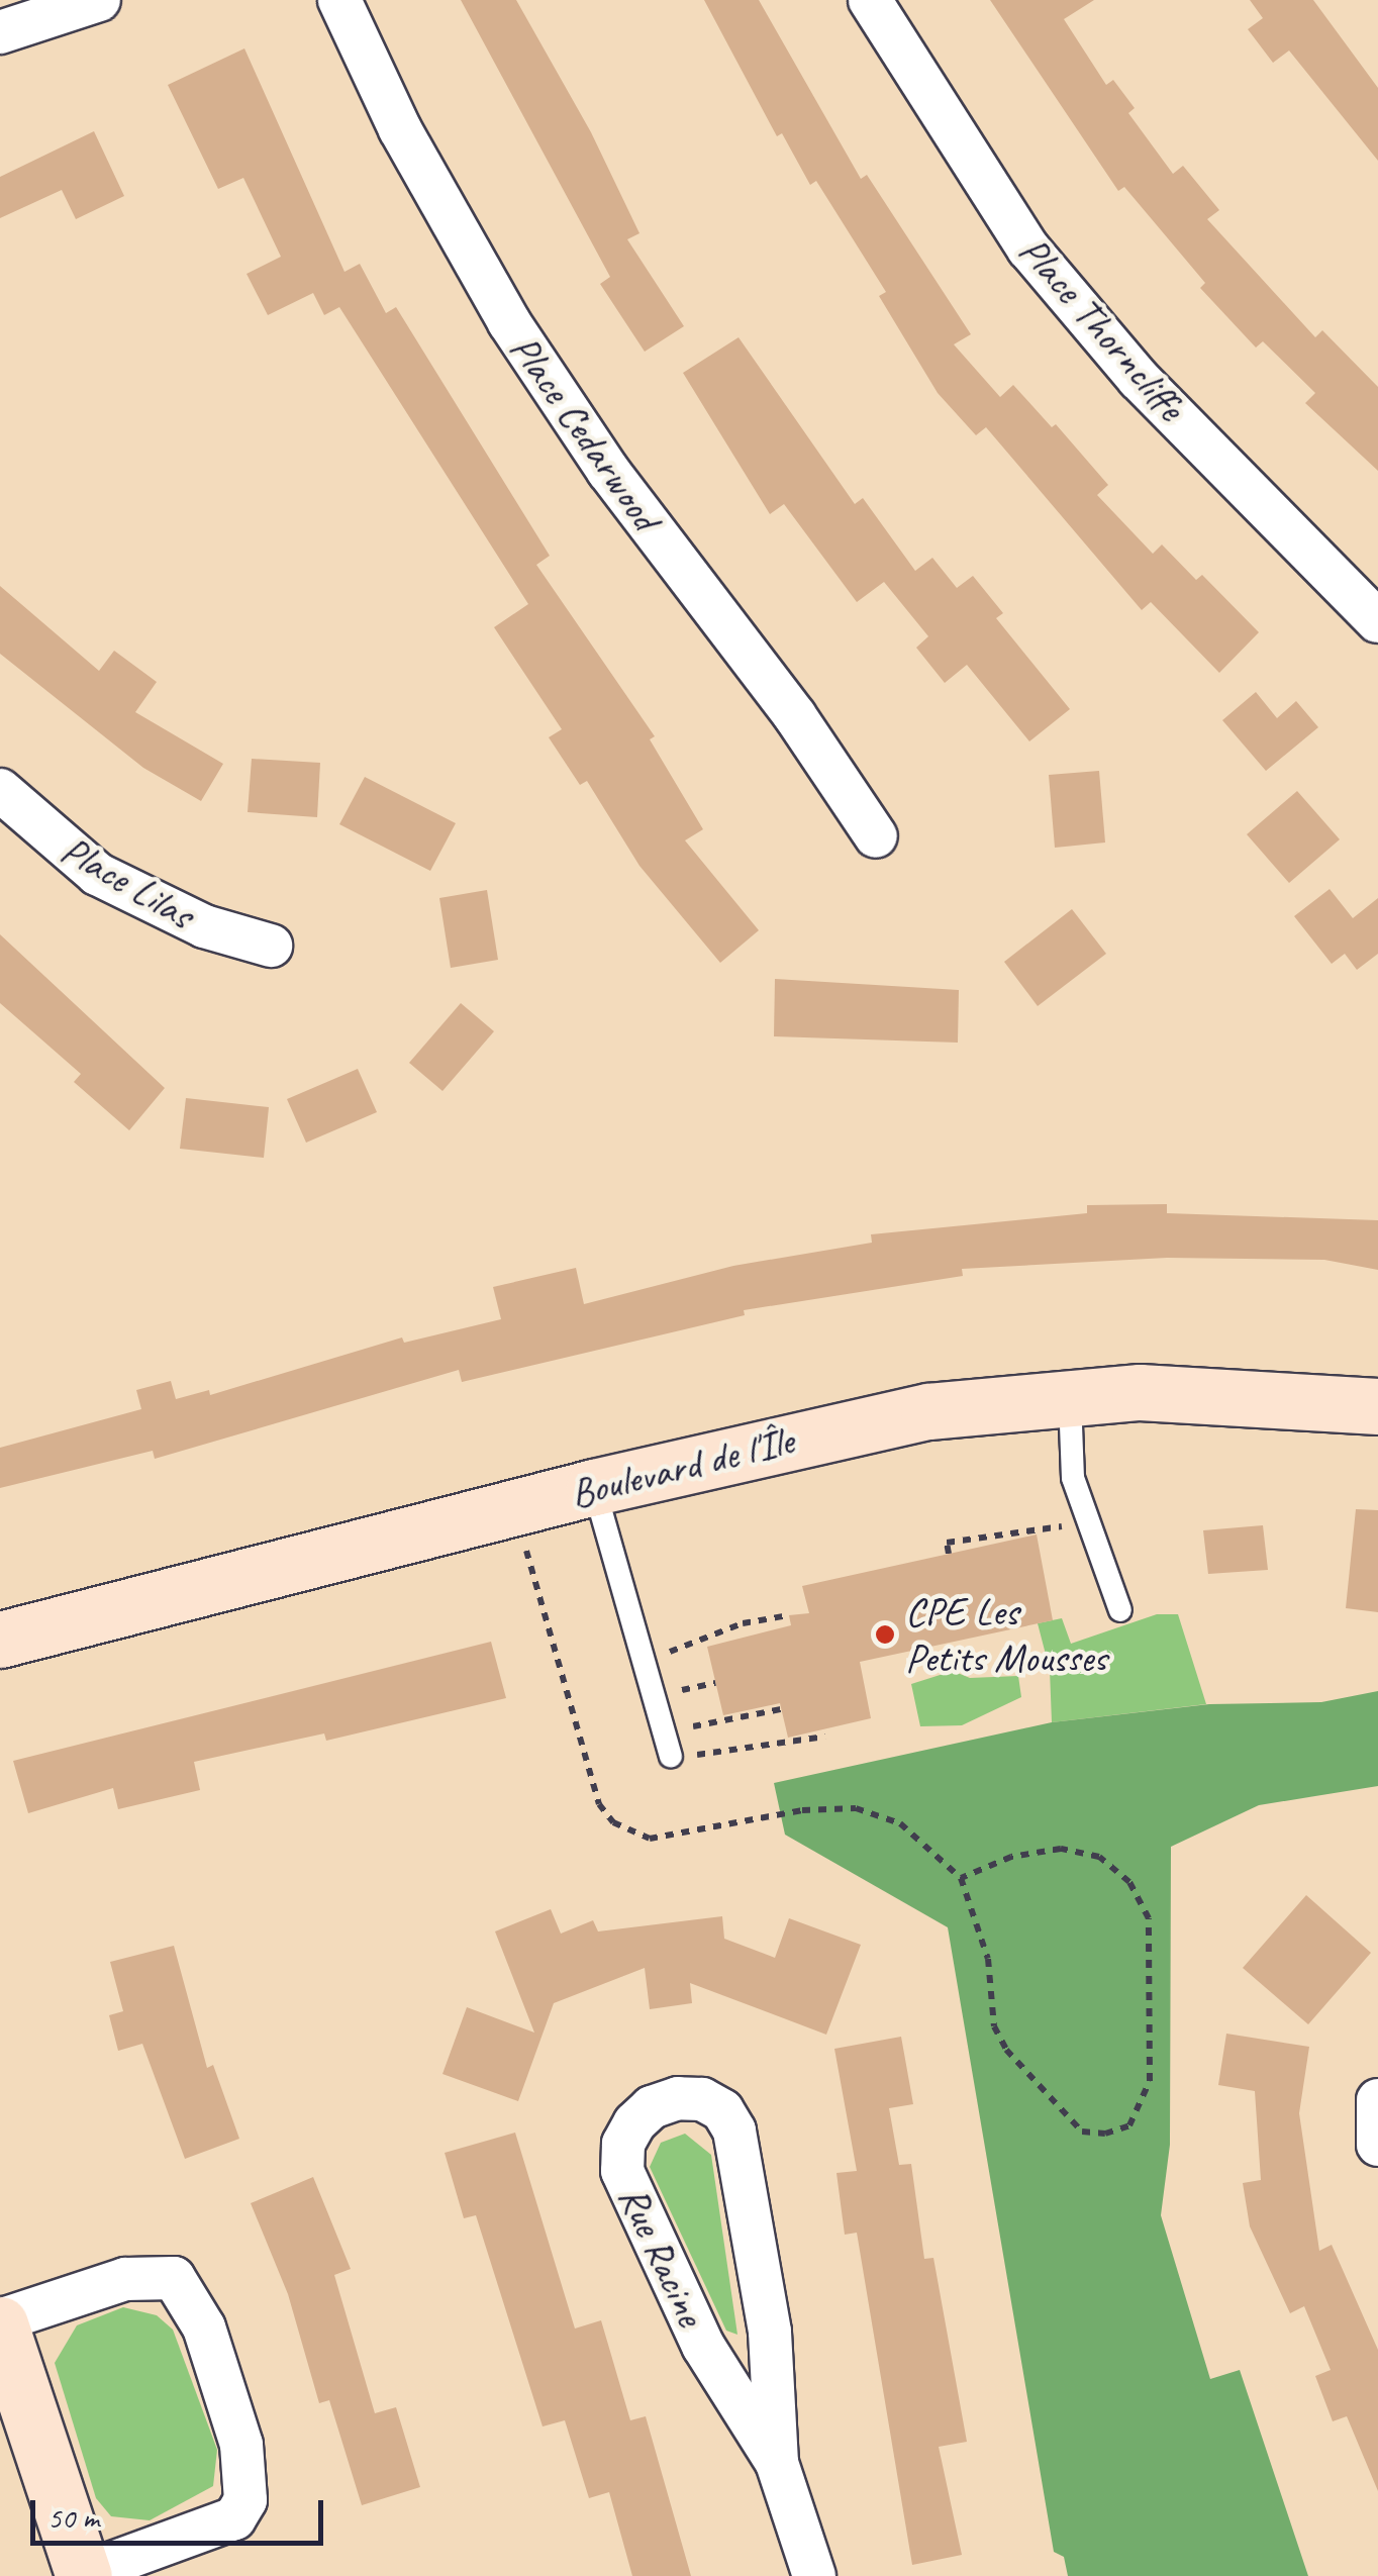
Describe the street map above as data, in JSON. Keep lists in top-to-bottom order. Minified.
{"streets":{"street":["Place Thorncliffe","Place Cedarwood","Place Lilas","Boulevard de l'Île","Rue Racine"]},"places":["CPE Les Petits Mousses"],"scale_bar":"50 m"}
